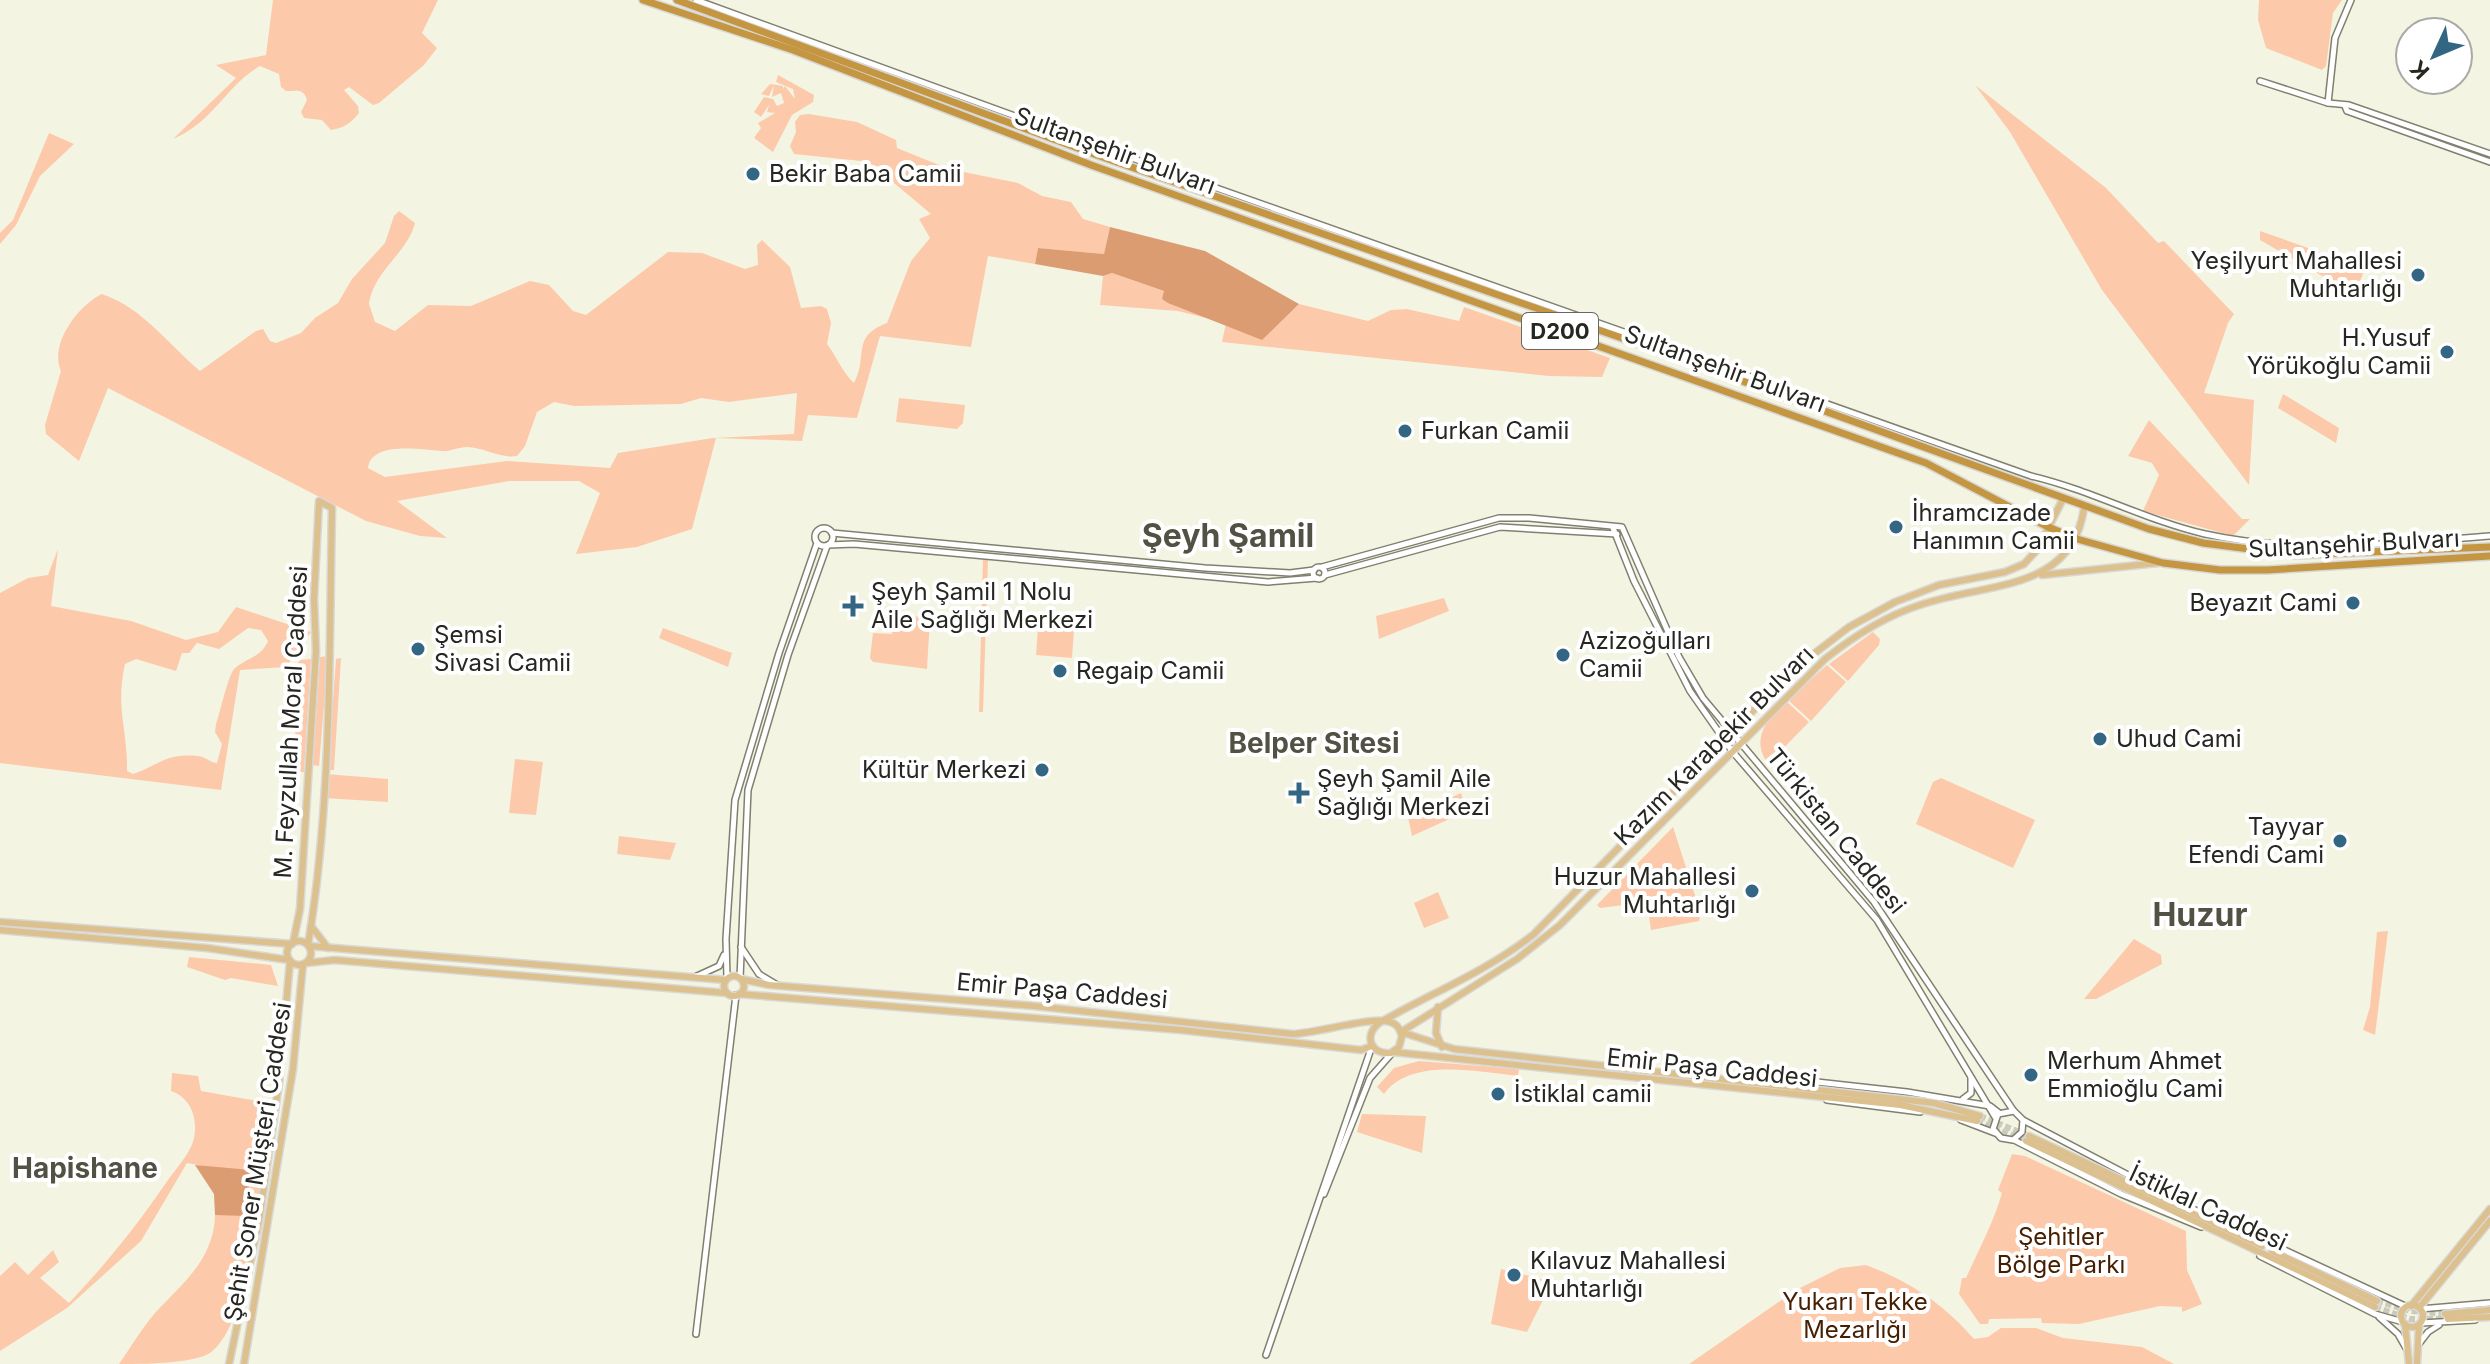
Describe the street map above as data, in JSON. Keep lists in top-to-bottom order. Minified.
{"streets":{"highway":["Sultanşehir Bulvarı","D200"],"main road":["M. Feyzullah Moral Caddesi","Kazım Karabekir Bulvarı","Emir Paşa Caddesi","Şehit Soner Müşteri Caddesi","İstiklal Caddesi"],"street":["Türkistan Caddesi"]},"crossings":[["Sultanşehir Bulvarı","Kazım Karabekir Bulvarı"],["M. Feyzullah Moral Caddesi","Şehit Soner Müşteri Caddesi"],["Kazım Karabekir Bulvarı","Türkistan Caddesi"],["Kazım Karabekir Bulvarı","Emir Paşa Caddesi"]],"districts":["Şeyh Şamil","Belper Sitesi","Huzur","Hapishane"],"parks":["Şehitler Bölge Parkı","Yukarı Tekke Mezarlığı"],"places":{"other":["Bekir Baba Camii","Yeşilyurt Mahallesi Muhtarlığı","H.Yusuf Yörükoğlu Camii","Furkan Camii","İhramcızade Hanımın Camii","Beyazıt Cami","Şemsi Sivasi Camii","Azizoğulları Camii","Regaip Camii","Uhud Cami","Kültür Merkezi","Tayyar Efendi Cami","Huzur Mahallesi Muhtarlığı","Merhum Ahmet Emmioğlu Cami","İstiklal camii","Kılavuz Mahallesi Muhtarlığı"],"health":["Şeyh Şamil 1 Nolu Aile Sağlığı Merkezi","Şeyh Şamil Aile Sağlığı Merkezi"]},"north":"bottom left"}
